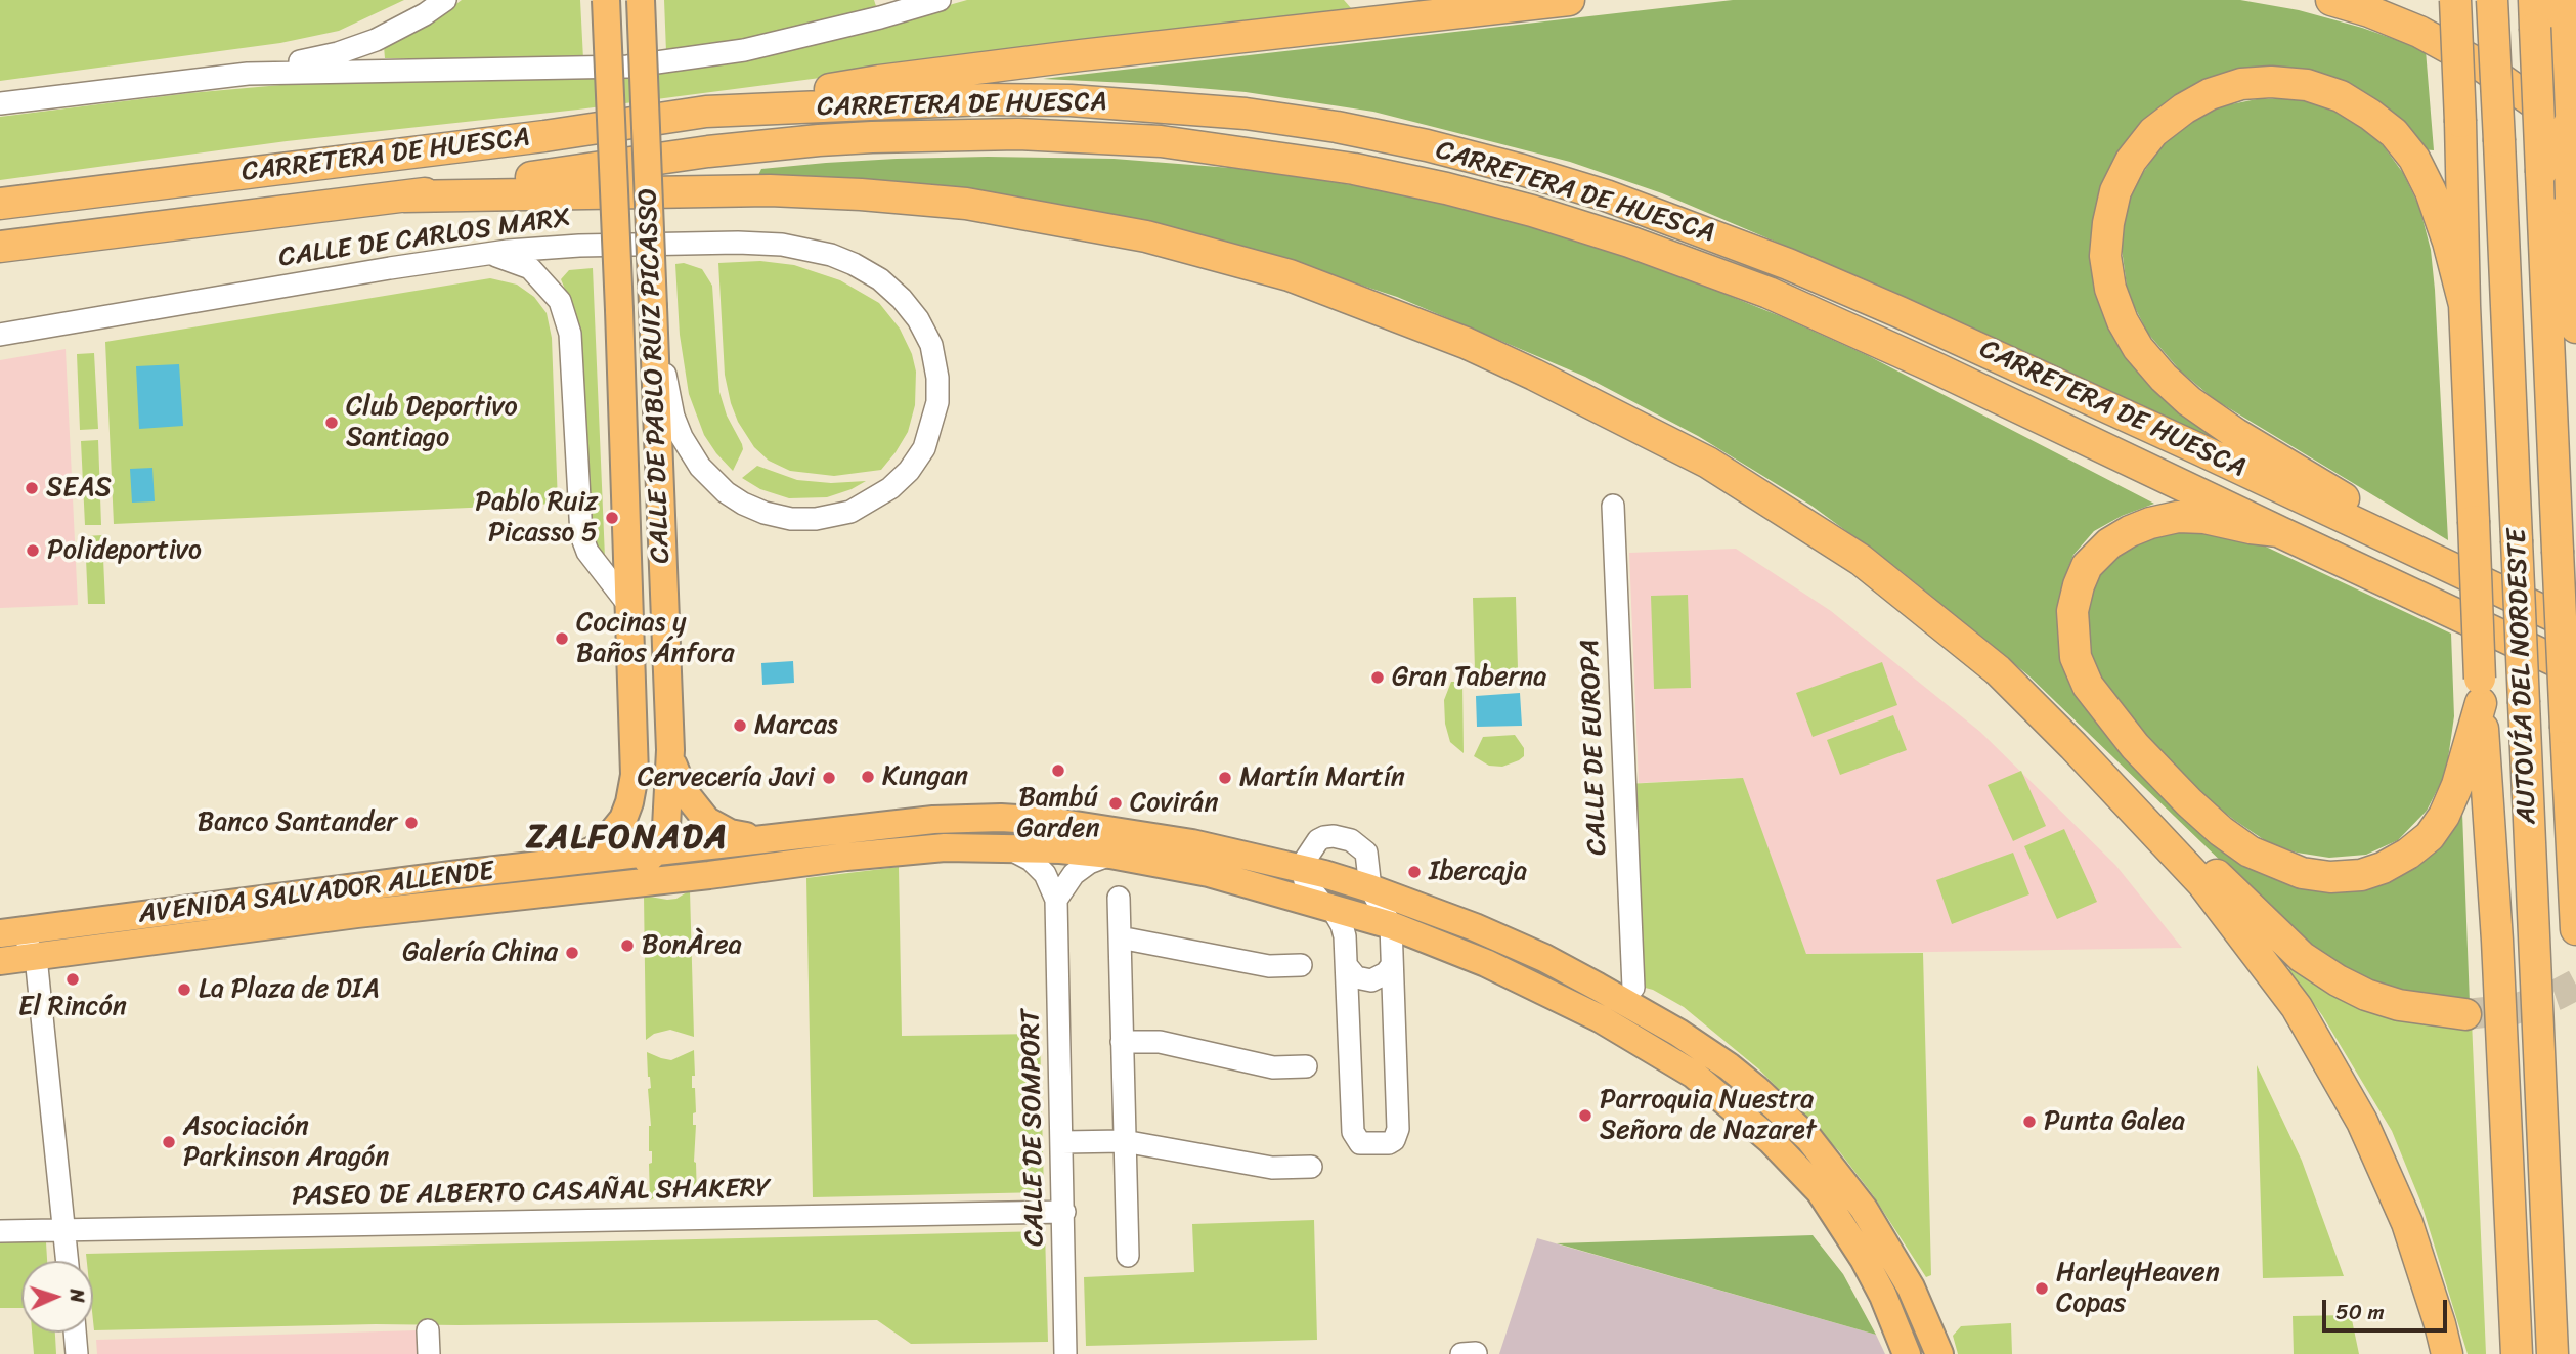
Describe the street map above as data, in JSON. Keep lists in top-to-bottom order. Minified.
{"streets":{"highway":["CARRETERA DE HUESCA","AUTOVÍA DEL NORDESTE"],"main road":["CALLE DE PABLO RUIZ PICASSO","AVENIDA SALVADOR ALLENDE"],"street":["CALLE DE CARLOS MARX","CALLE DE EUROPA","CALLE DE SOMPORT","PASEO DE ALBERTO CASAÑAL SHAKERY"]},"crossings":[["CALLE DE CARLOS MARX","CALLE DE PABLO RUIZ PICASSO"],["CALLE DE PABLO RUIZ PICASSO","AVENIDA SALVADOR ALLENDE"],["CALLE DE SOMPORT","PASEO DE ALBERTO CASAÑAL SHAKERY"]],"districts":["ZALFONADA"],"places":["Club Deportivo Santiago","SEAS","Pablo Ruiz Picasso 5","Polideportivo","Cocinas y Baños Ánfora","Gran Taberna","Marcas","Bambú Garden","Kungan","Cervecería Javi","Martín Martín","Covirán","Banco Santander","Ibercaja","BonÀrea","Galería China","El Rincón","La Plaza de DIA","Parroquia Nuestra Señora de Nazaret","Punta Galea","Asociación Parkinson Aragón","HarleyHeaven Copas"],"scale_bar":"50 m","north":"right"}
